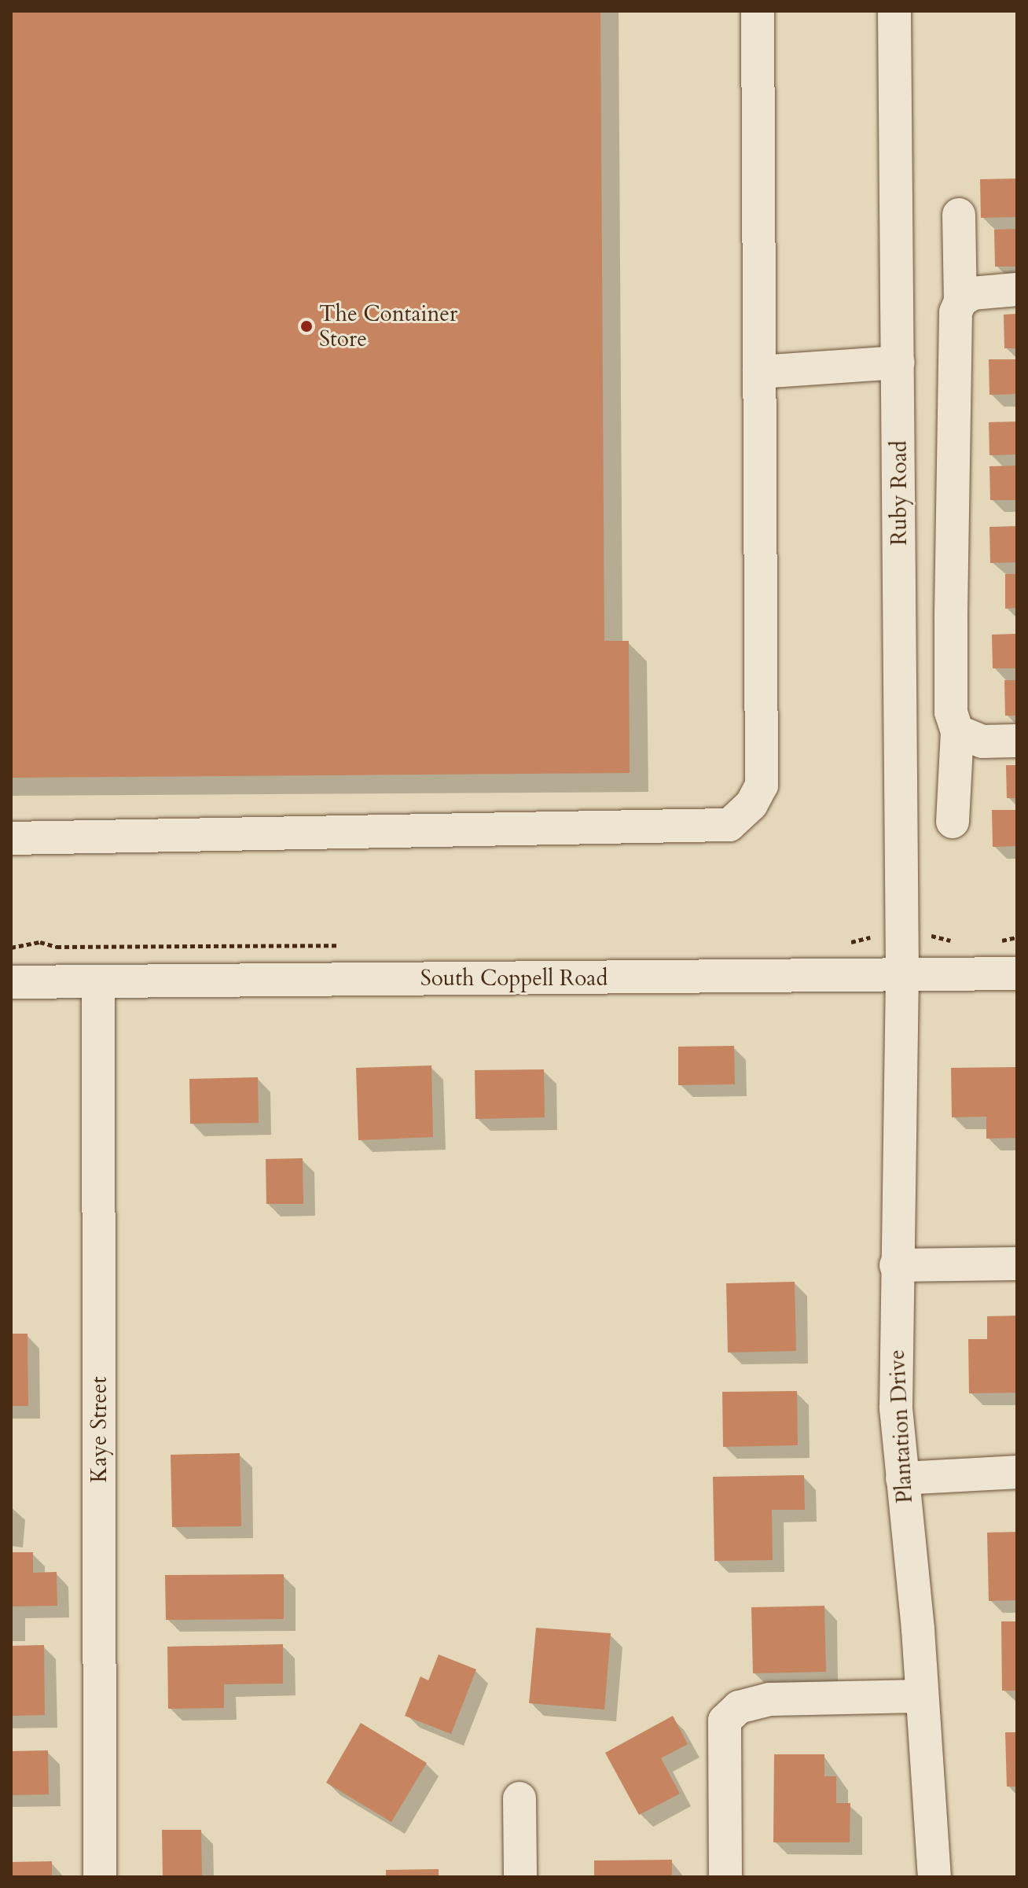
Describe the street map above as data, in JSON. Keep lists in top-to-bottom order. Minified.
{"streets":{"street":["Ruby Road","South Coppell Road","Plantation Drive","Kaye Street"]},"crossings":[["Ruby Road","South Coppell Road"],["Ruby Road","Plantation Drive"],["South Coppell Road","Plantation Drive"],["South Coppell Road","Kaye Street"]],"places":["The Container Store"]}
